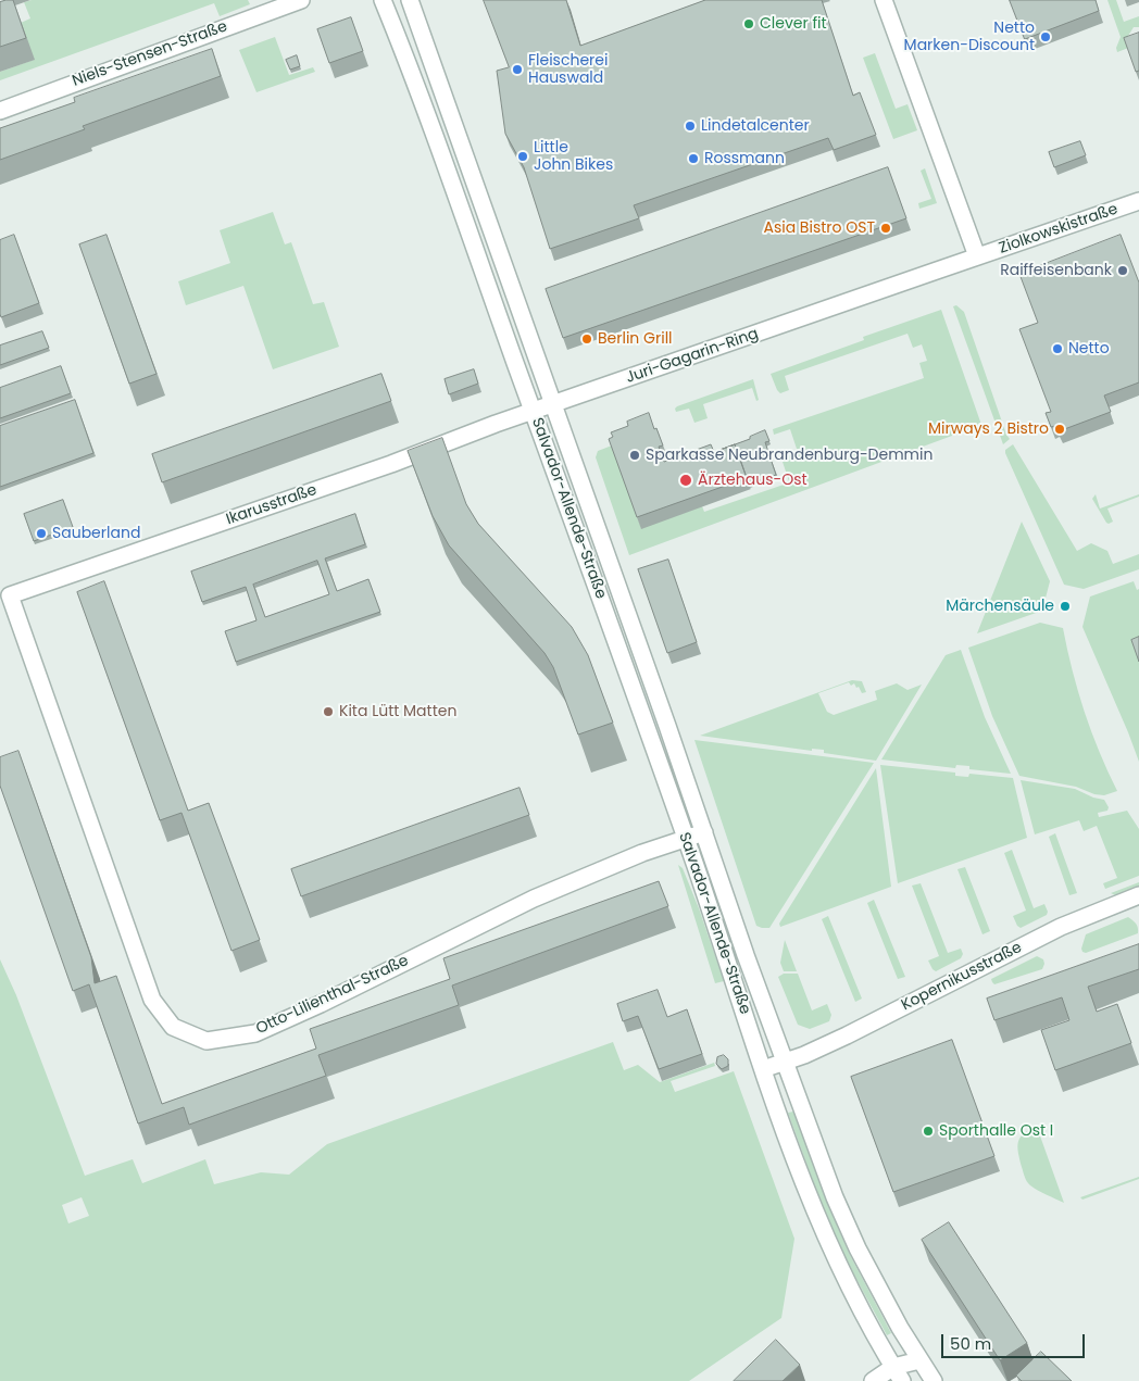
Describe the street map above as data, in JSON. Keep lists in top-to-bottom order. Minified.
{"streets":{"street":["Niels-Stensen-Straße","Ziolkowskistraße","Juri-Gagarin-Ring","Ikarusstraße","Salvador-Allende-Straße","Kopernikusstraße","Otto-Lilienthal-Straße"]},"crossings":[["Ziolkowskistraße","Juri-Gagarin-Ring"],["Juri-Gagarin-Ring","Salvador-Allende-Straße"],["Ikarusstraße","Salvador-Allende-Straße"],["Ikarusstraße","Otto-Lilienthal-Straße"],["Salvador-Allende-Straße","Kopernikusstraße"],["Salvador-Allende-Straße","Otto-Lilienthal-Straße"]],"places":["Clever fit","Netto Marken-Discount","Fleischerei Hauswald","Lindetalcenter","Little John Bikes","Rossmann","Asia Bistro OST","Raiffeisenbank","Berlin Grill","Netto","Mirways 2 Bistro","Sparkasse Neubrandenburg-Demmin","Ärztehaus-Ost","Sauberland","Märchensäule","Kita Lütt Matten","Sporthalle Ost I"],"scale_bar":"50 m"}
